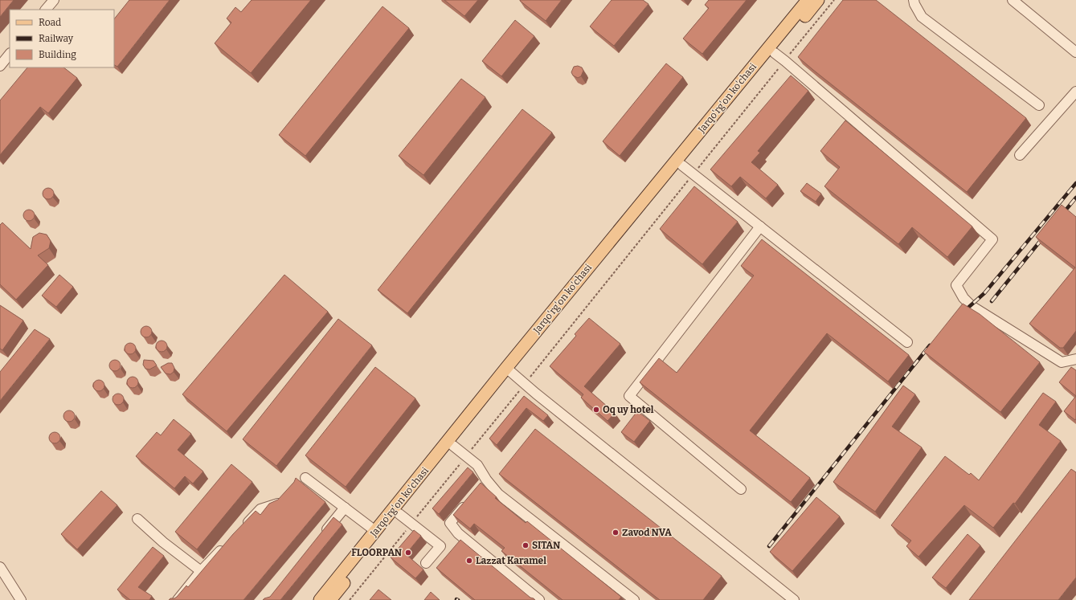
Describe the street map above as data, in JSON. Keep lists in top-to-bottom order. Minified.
{"streets":{"main road":["Jarqo'rg'on ko'chasi"]},"places":["Oq uy hotel","Zavod NVA","SITAN","FLOORPAN","Lazzat Karamel"],"legend":["Road","Railway","Building"]}
